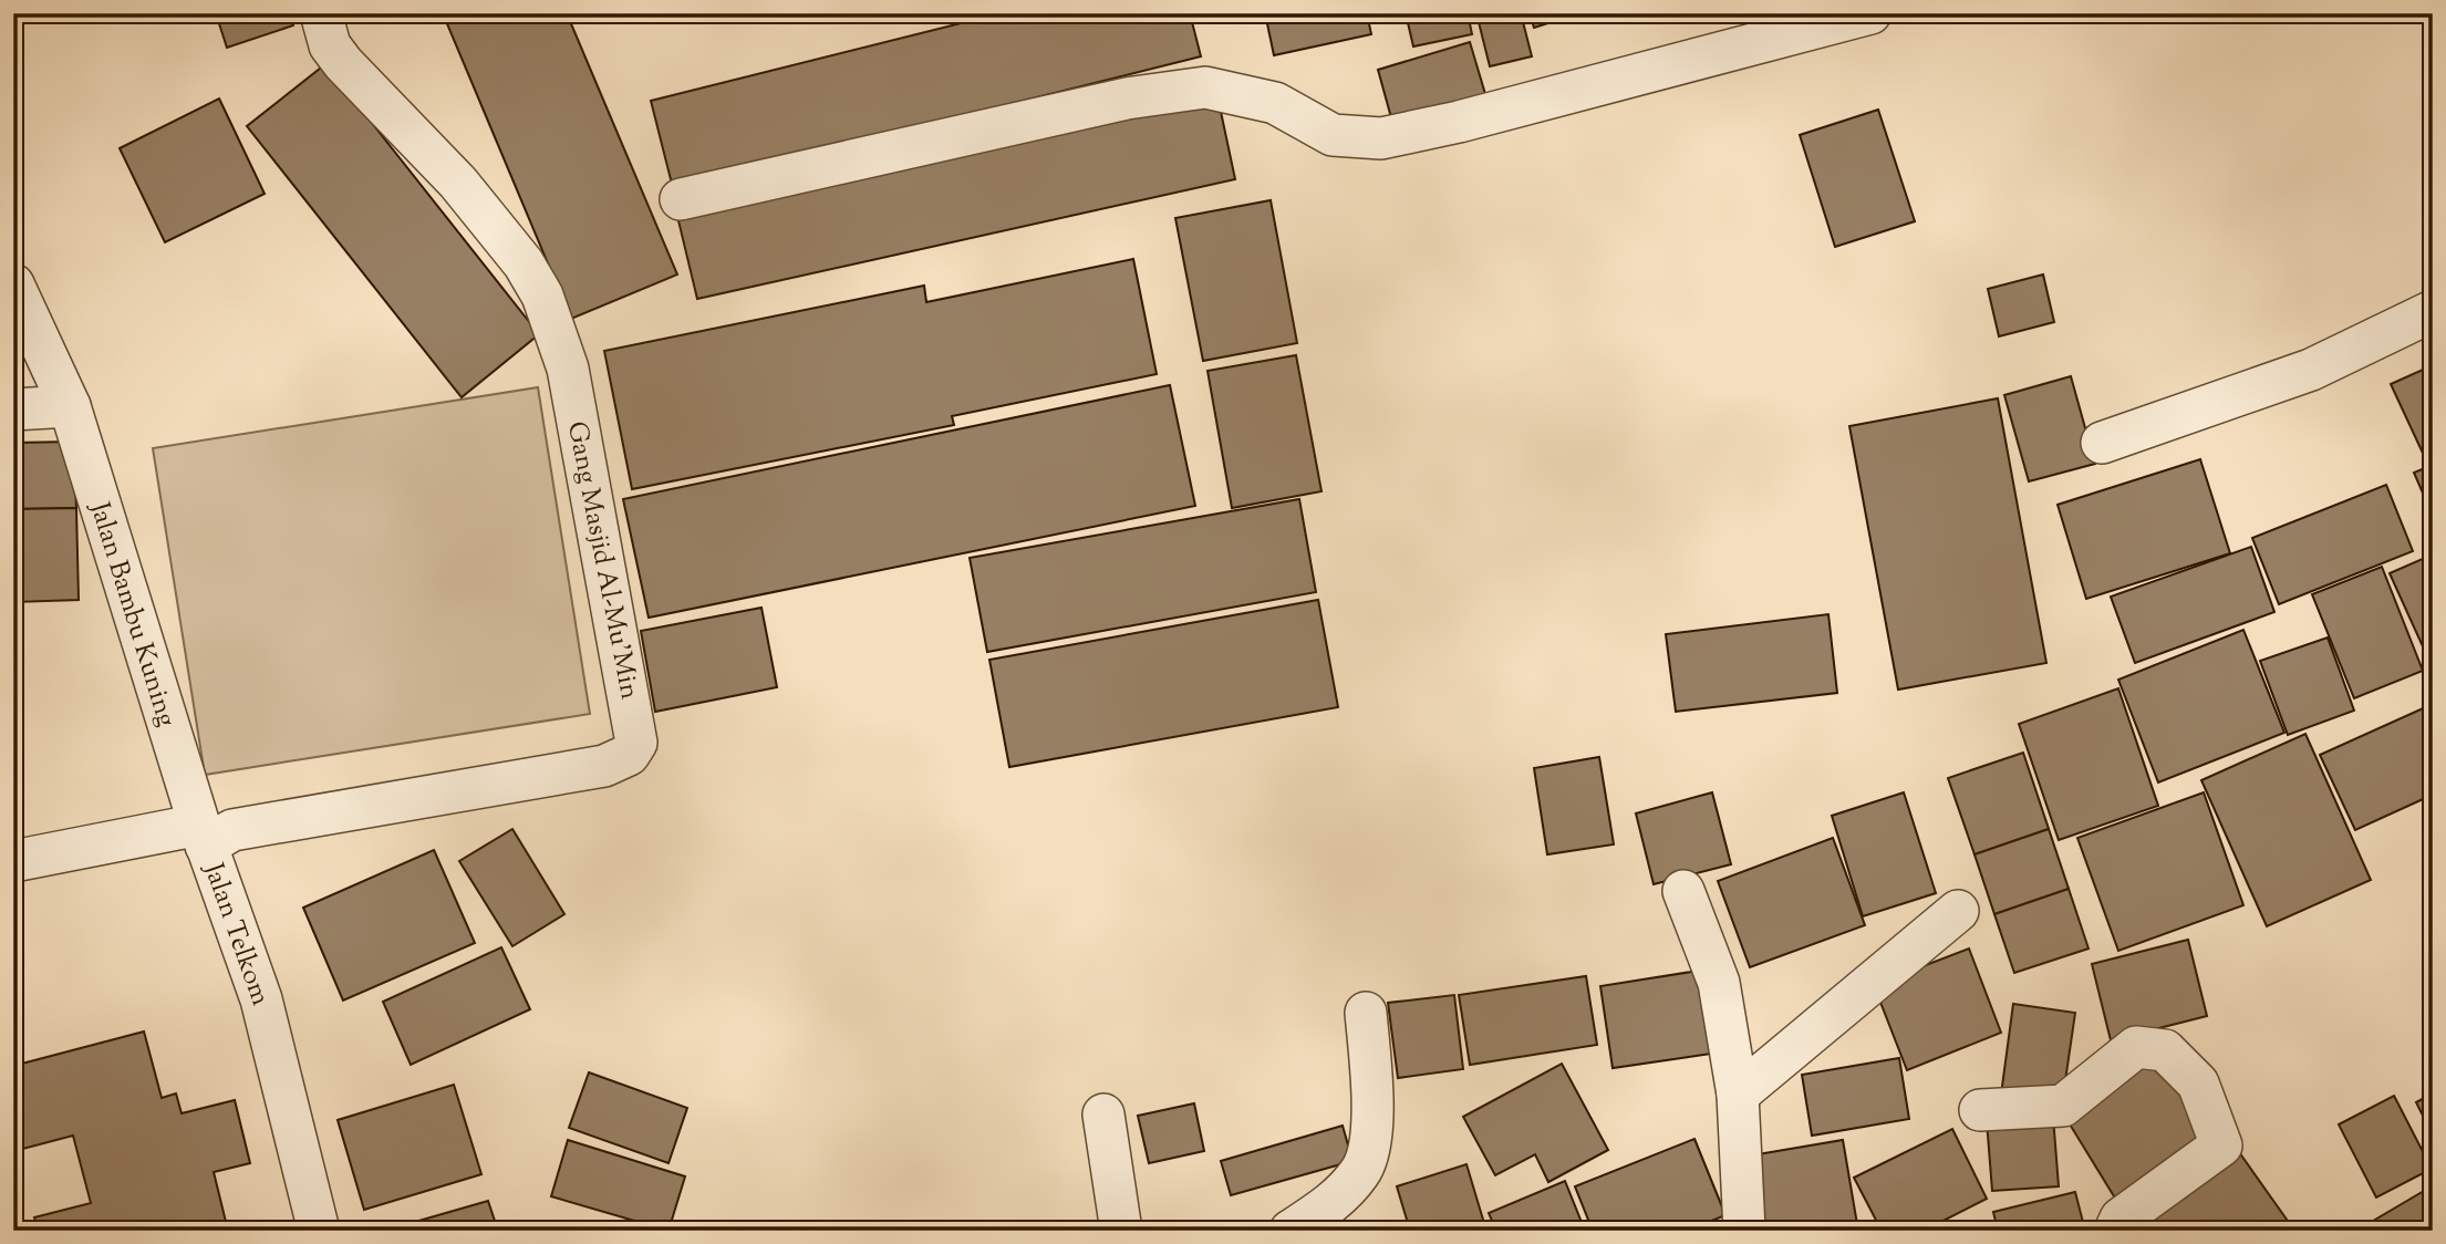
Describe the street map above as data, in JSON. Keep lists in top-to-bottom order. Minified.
{"streets":{"street":["Gang Masjid Al-Mu'Min","Jalan Bambu Kuning","Jalan Telkom"]},"crossings":[["Gang Masjid Al-Mu'Min","Jalan Bambu Kuning"],["Gang Masjid Al-Mu'Min","Jalan Telkom"],["Jalan Bambu Kuning","Jalan Telkom"]]}
